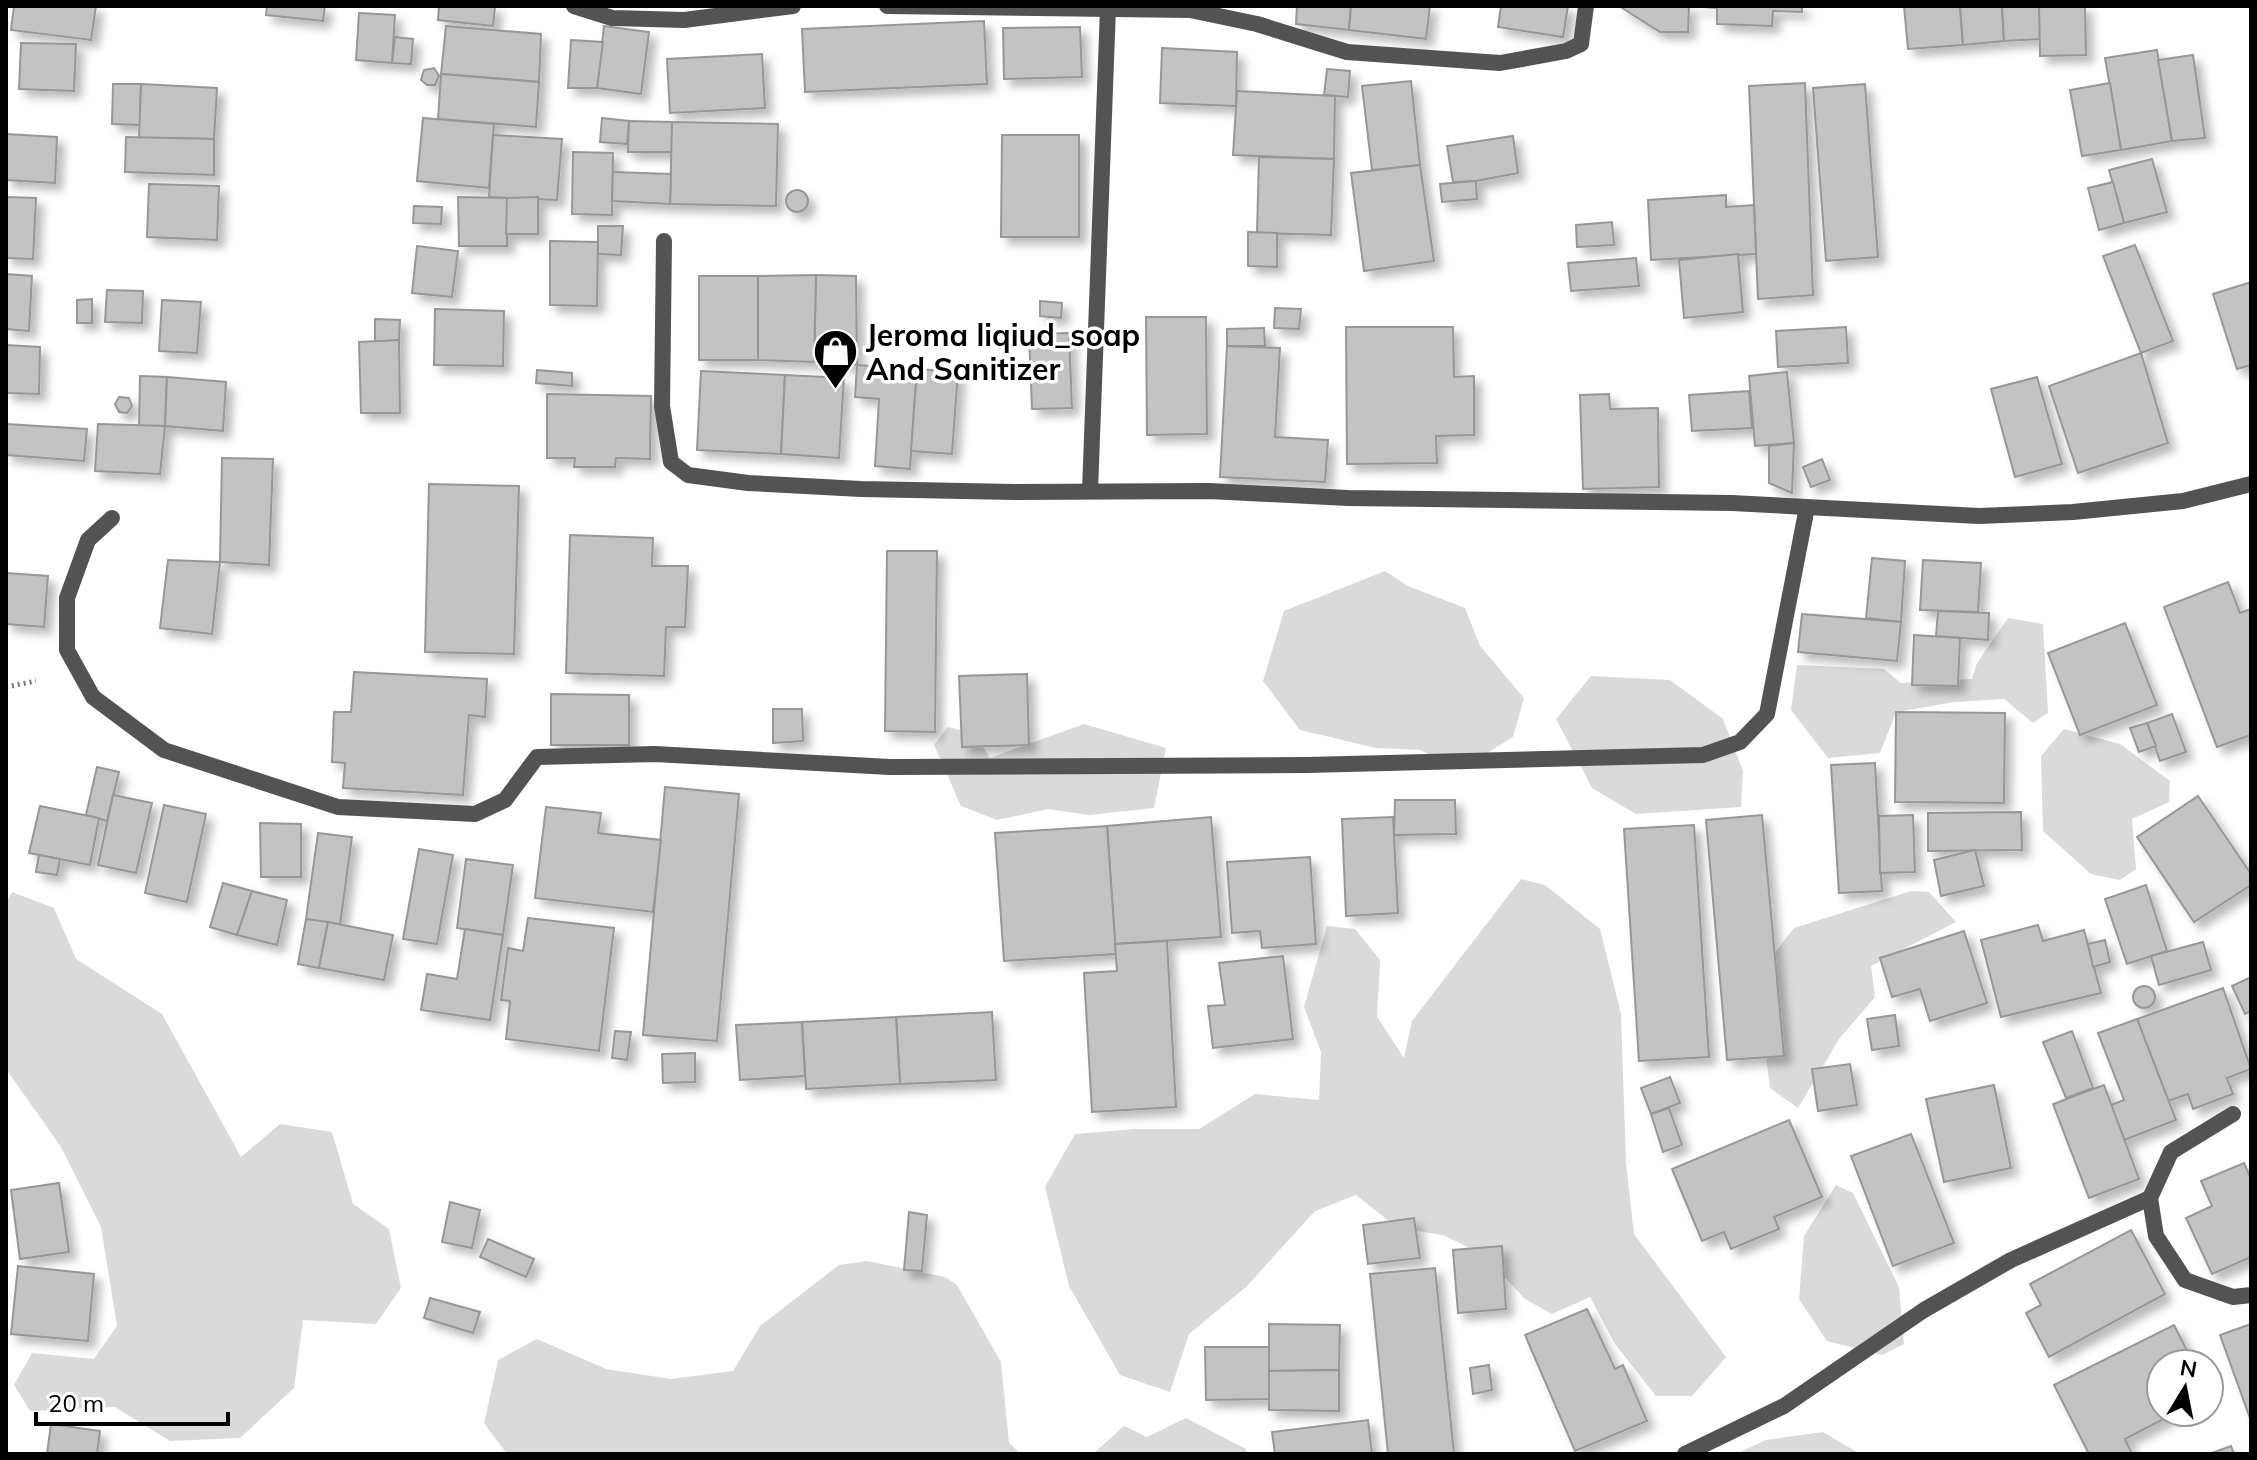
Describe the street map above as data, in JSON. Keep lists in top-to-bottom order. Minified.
{"places":{"shop":["Jeroma liqiud_soap And Sanitizer"]},"scale_bar":"20 m","north":"top"}
